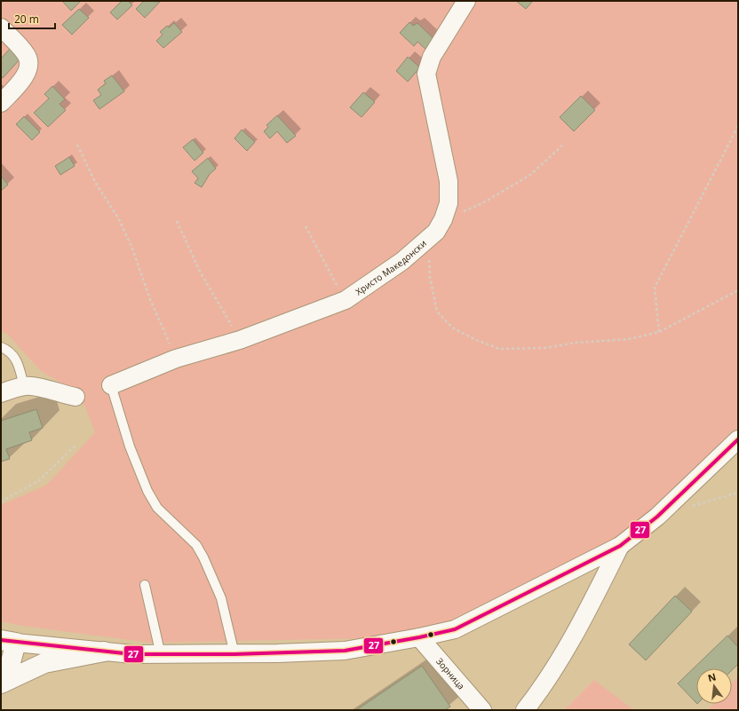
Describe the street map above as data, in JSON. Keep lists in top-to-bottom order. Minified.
{"streets":{"street":["Христо Македонски","Зорница"]},"lines":["transit line 27"],"scale_bar":"20 m","north":"top"}
